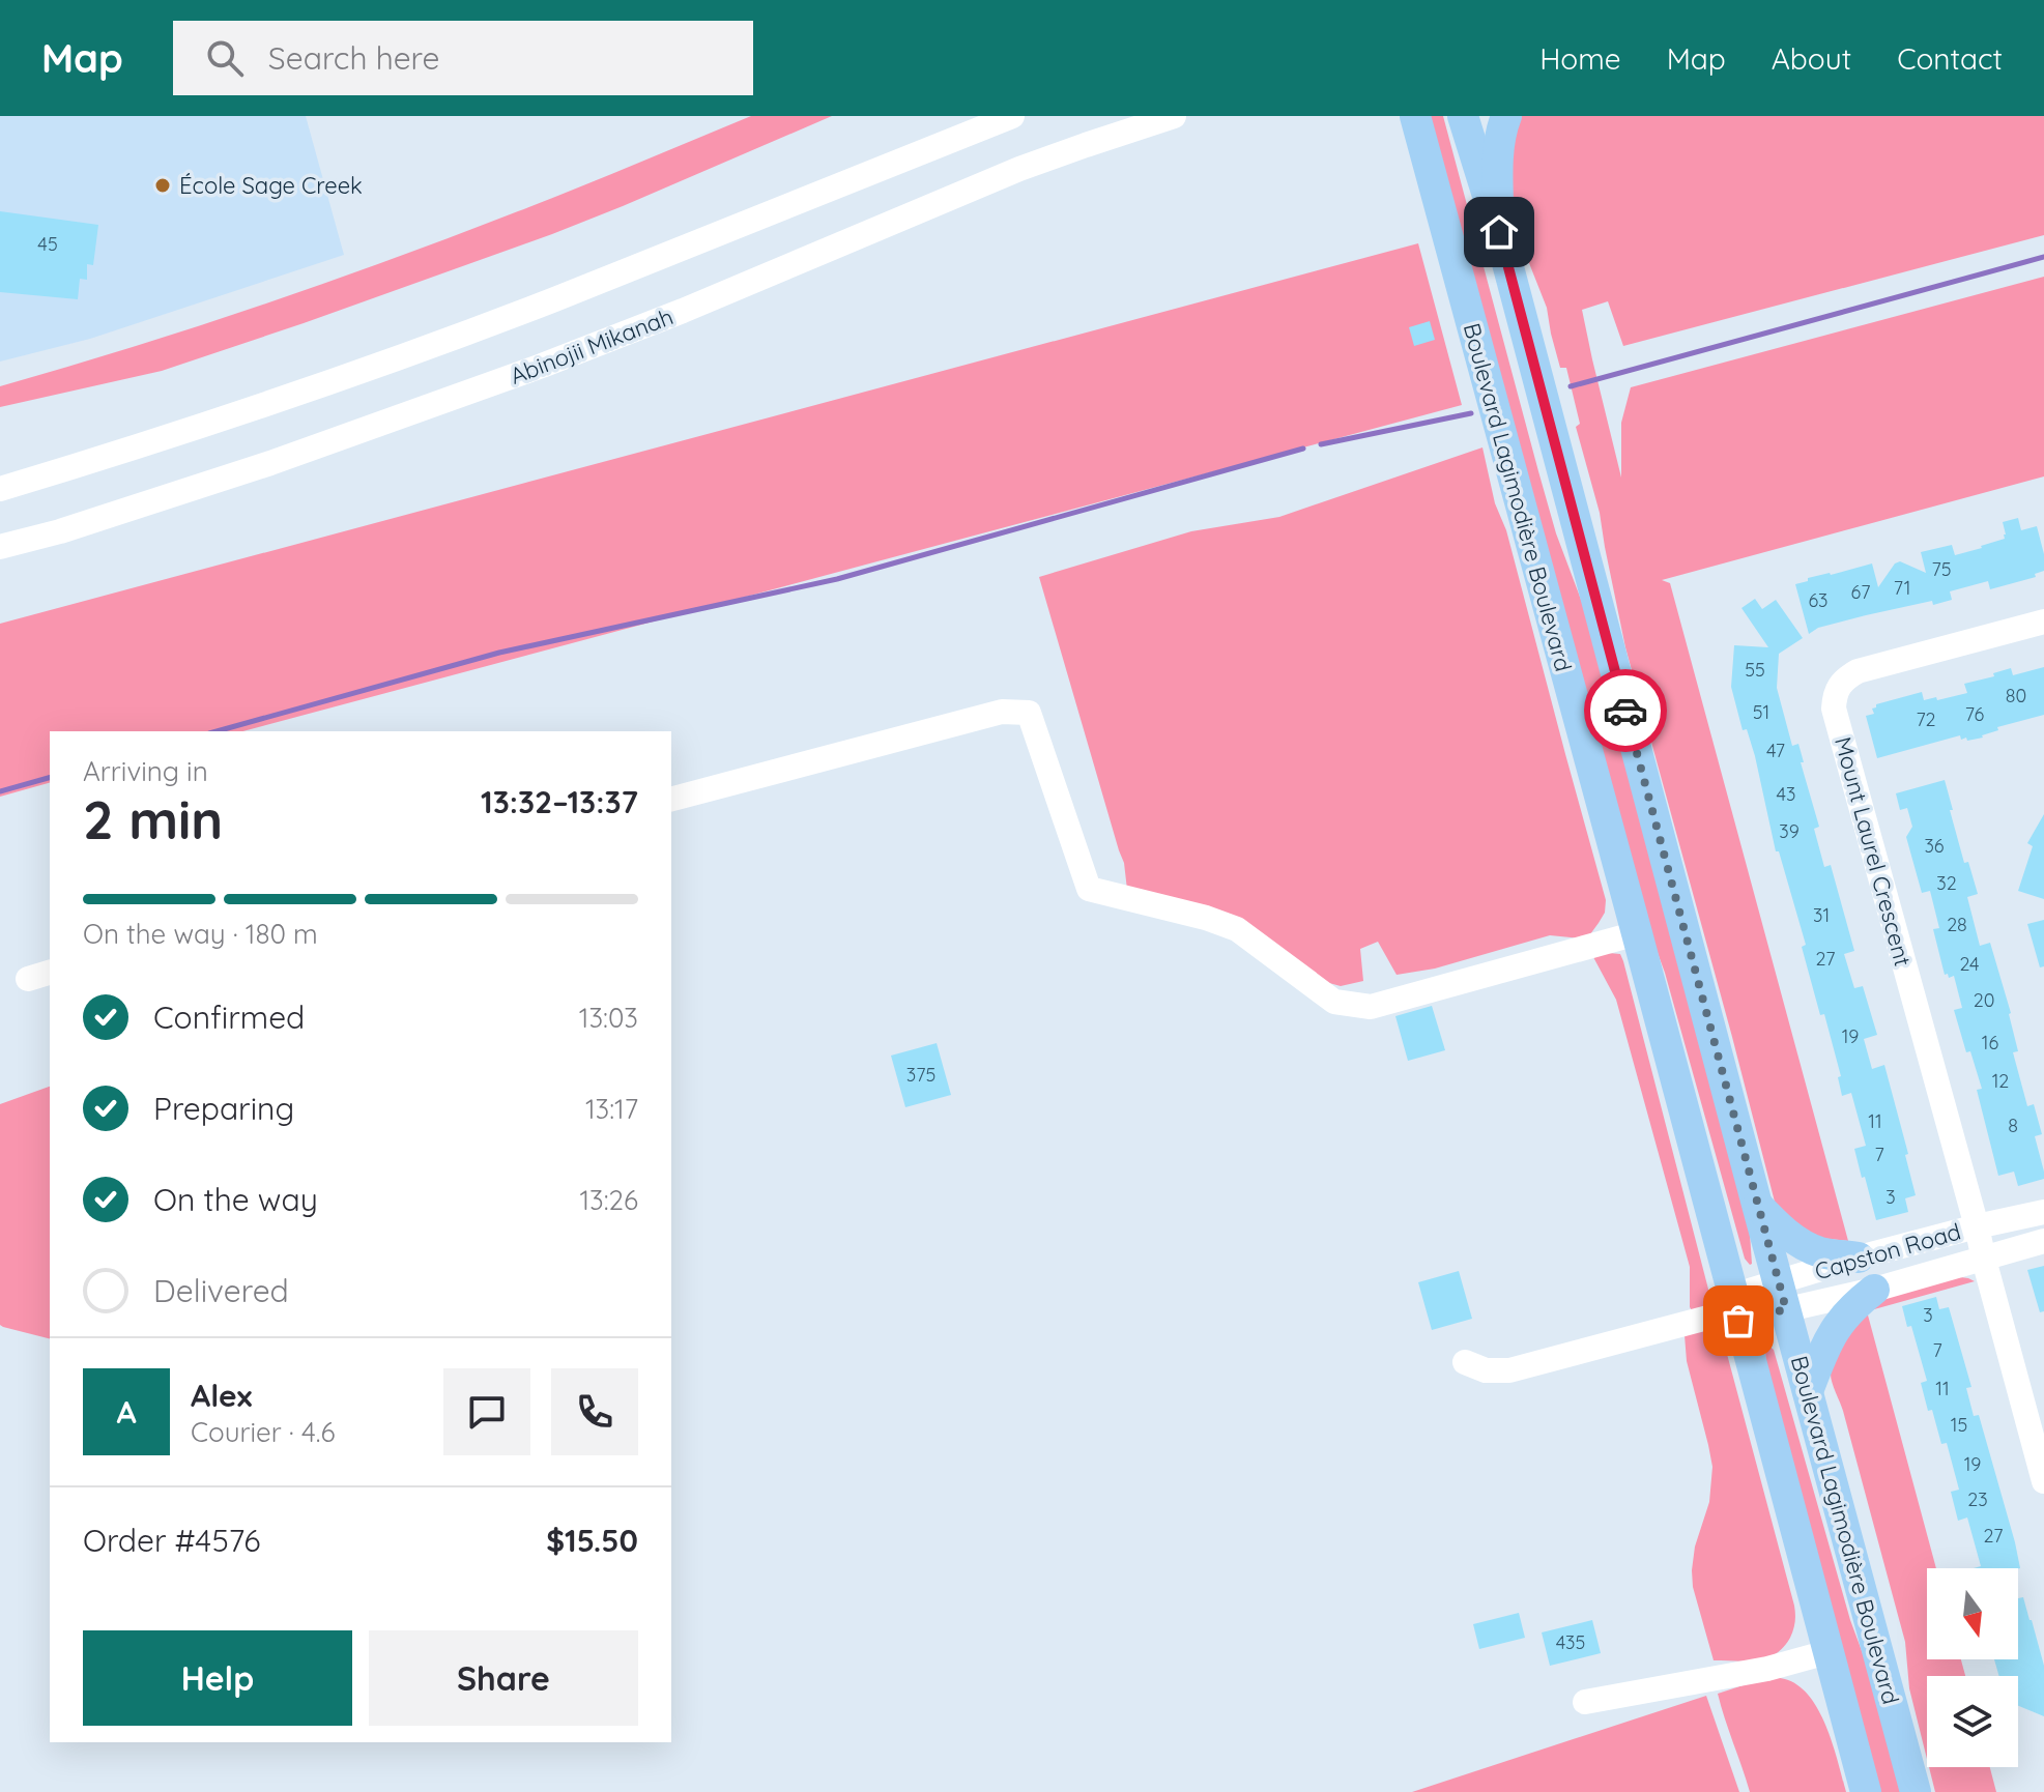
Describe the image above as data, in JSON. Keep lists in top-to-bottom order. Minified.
{"streets":{"main road":["Boulevard Lagimodière Boulevard"],"street":["Abinojii Mikanah","Mount Laurel Crescent","Capston Road"]},"crossings":[["Boulevard Lagimodière Boulevard","Capston Road"],["Mount Laurel Crescent","Capston Road"]],"places":["École Sage Creek"],"house_numbers":["45","75","71","67","63","55","80","51","76","72","47","43","39","36","32","31","28","27","24","20","19","16","375","12","11","8","7","3","3","7","11","15","19","23","27","435"],"north":"bottom","page":{"header":"Map","search":"Search here","nav":["Home","Map","About","Contact"],"heading":["2 min","Arriving in","13:32–13:37"],"panel":["Alex","Courier · 4.6","Order #4576","$15.50"],"bar":"On the way · 180 m","list":[["Confirmed","13:03"],["Preparing","13:17"],["On the way","13:26"],"Delivered"],"round":"A","buttons":["Help","Share"]}}
